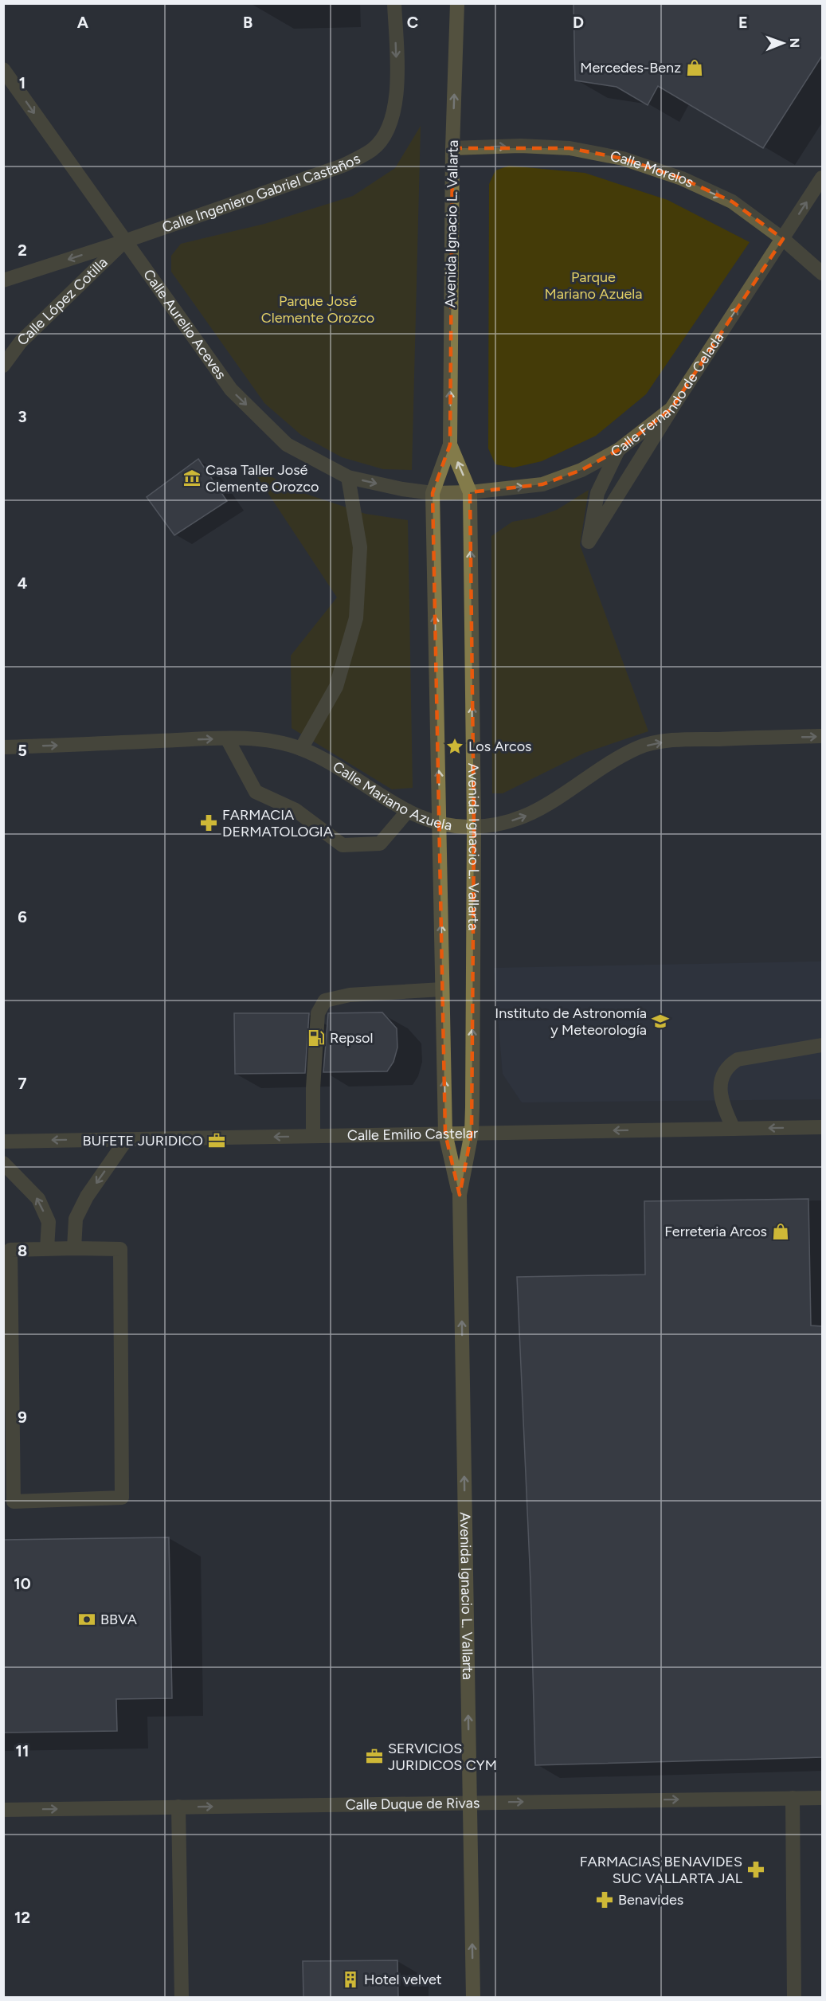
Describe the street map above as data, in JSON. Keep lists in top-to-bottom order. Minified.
{"streets":{"main road":["Avenida Ignacio L. Vallarta"],"street":["Calle Morelos","Calle Ingeniero Gabriel Castaños","Calle López Cotilla","Calle Aurelio Aceves","Calle Fernando de Celada","Calle Mariano Azuela","Calle Emilio Castelar","Calle Duque de Rivas"]},"crossings":[["Calle Morelos","Avenida Ignacio L. Vallarta"],["Calle Morelos","Calle Fernando de Celada"],["Calle Ingeniero Gabriel Castaños","Calle López Cotilla"],["Calle Ingeniero Gabriel Castaños","Calle Aurelio Aceves"],["Avenida Ignacio L. Vallarta","Calle Aurelio Aceves"],["Avenida Ignacio L. Vallarta","Calle Fernando de Celada"],["Avenida Ignacio L. Vallarta","Calle Mariano Azuela"],["Avenida Ignacio L. Vallarta","Calle Emilio Castelar"],["Avenida Ignacio L. Vallarta","Calle Duque de Rivas"],["Calle López Cotilla","Calle Aurelio Aceves"],["Calle Aurelio Aceves","Calle Fernando de Celada"]],"one_way":["Calle Morelos","Calle Ingeniero Gabriel Castaños","Avenida Ignacio L. Vallarta","Calle Aurelio Aceves","Calle Fernando de Celada","Calle Mariano Azuela","Calle Emilio Castelar","Calle Duque de Rivas"],"parks":["Parque Mariano Azuela","Parque José Clemente Orozco"],"places":{"shop":["Mercedes-Benz","Ferreteria Arcos"],"museum":["Casa Taller José Clemente Orozco"],"place":["Los Arcos"],"pharmacy":["FARMACIA DERMATOLOGIA","FARMACIAS BENAVIDES SUC VALLARTA JAL","Benavides"],"school or university":["Instituto de Astronomía y Meteorología"],"fuel station":["Repsol"],"office":["BUFETE JURIDICO","SERVICIOS JURIDICOS CYM"],"bank":["BBVA"],"building":["Hotel velvet"]},"north":"right","grid":{"columns":["A","B","C","D","E"],"rows":["1","2","3","4","5","6","7","8","9","10","11","12"]}}
